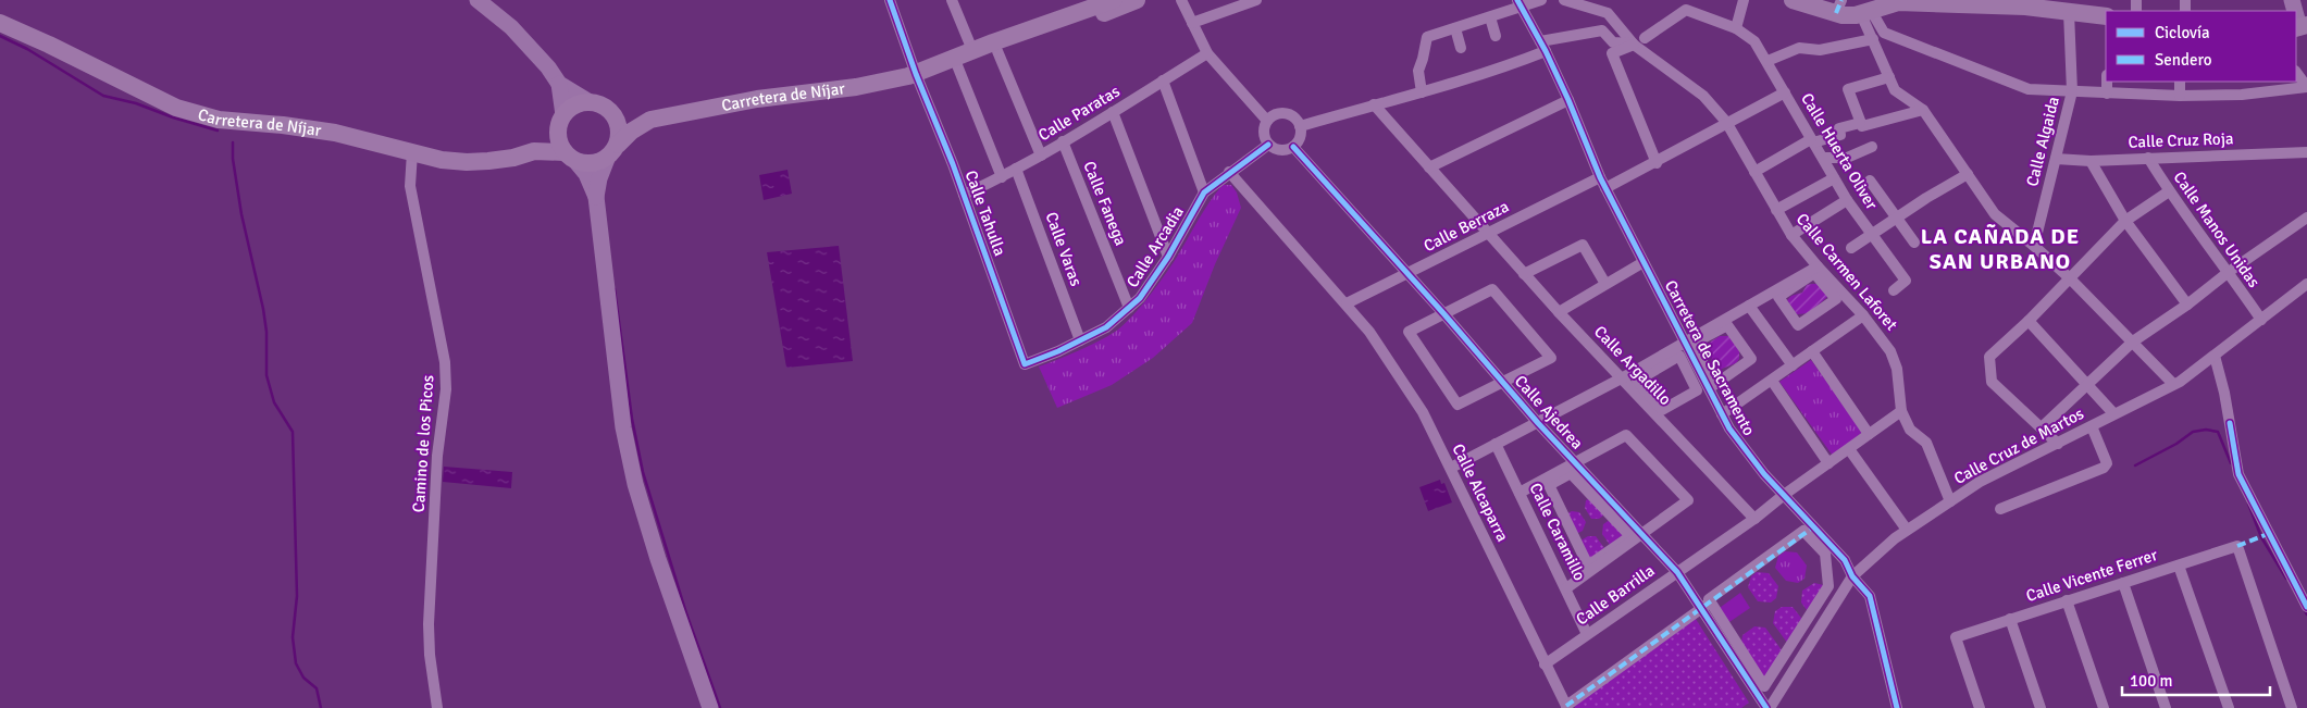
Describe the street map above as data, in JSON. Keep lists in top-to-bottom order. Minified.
{"streets":{"main road":["Carretera de Níjar"],"street":["Calle Paratas","Calle Cruz Roja","Calle Algaida","Calle Huerta Oliver","Calle Fanega","Calle Tahulla","Calle Berraza","Calle Manos Unidas","Calle Arcadia","Calle Varas","Calle Carmen Laforet","Carretera de Sacramento","Calle Argadillo","Calle Ajedrea","Camino de los Picos","Calle Cruz de Martos","Calle Alcaparra","Calle Caramillo","Calle Vicente Ferrer","Calle Barrilla"]},"crossings":[["Carretera de Níjar","Calle Tahulla"],["Carretera de Níjar","Camino de los Picos"],["Calle Paratas","Calle Fanega"],["Calle Paratas","Calle Tahulla"],["Calle Paratas","Calle Varas"],["Calle Cruz Roja","Calle Algaida"],["Calle Cruz Roja","Calle Manos Unidas"],["Calle Fanega","Calle Arcadia"],["Calle Tahulla","Calle Arcadia"],["Calle Berraza","Carretera de Sacramento"],["Calle Berraza","Calle Argadillo"],["Calle Berraza","Calle Ajedrea"],["Calle Berraza","Calle Alcaparra"],["Calle Manos Unidas","Calle Cruz de Martos"],["Calle Arcadia","Calle Varas"],["Calle Arcadia","Calle Ajedrea"],["Calle Arcadia","Calle Alcaparra"],["Calle Carmen Laforet","Calle Cruz de Martos"],["Calle Carmen Laforet","Calle Barrilla"],["Carretera de Sacramento","Calle Cruz de Martos"],["Carretera de Sacramento","Calle Barrilla"],["Calle Argadillo","Calle Barrilla"],["Calle Ajedrea","Calle Cruz de Martos"],["Calle Ajedrea","Calle Barrilla"],["Calle Alcaparra","Calle Barrilla"],["Calle Caramillo","Calle Barrilla"]],"districts":["LA CAÑADA DE SAN URBANO"],"legend":["Ciclovía","Sendero"],"scale_bar":"100 m"}
